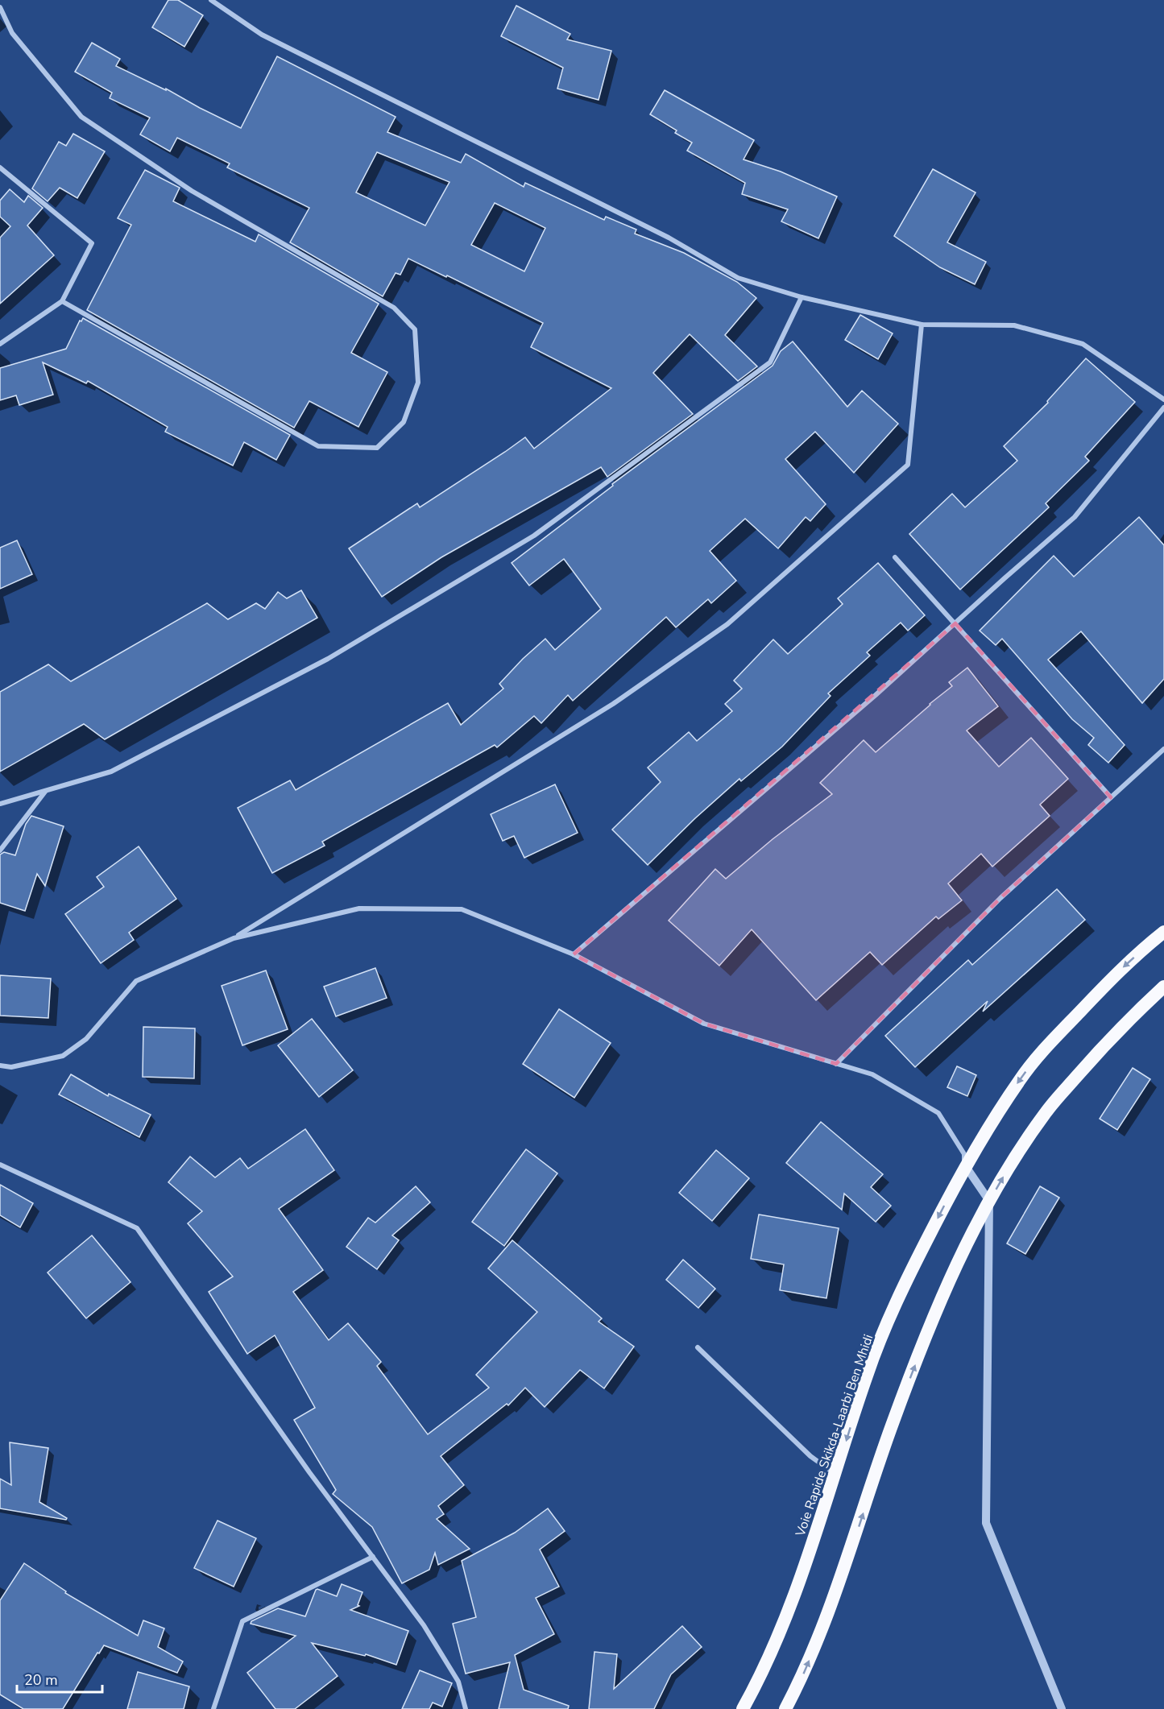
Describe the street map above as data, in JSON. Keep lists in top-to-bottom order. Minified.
{"streets":{"highway":["Voie Rapide Skikda-Laarbi Ben Mhidi"]},"scale_bar":"20 m"}
